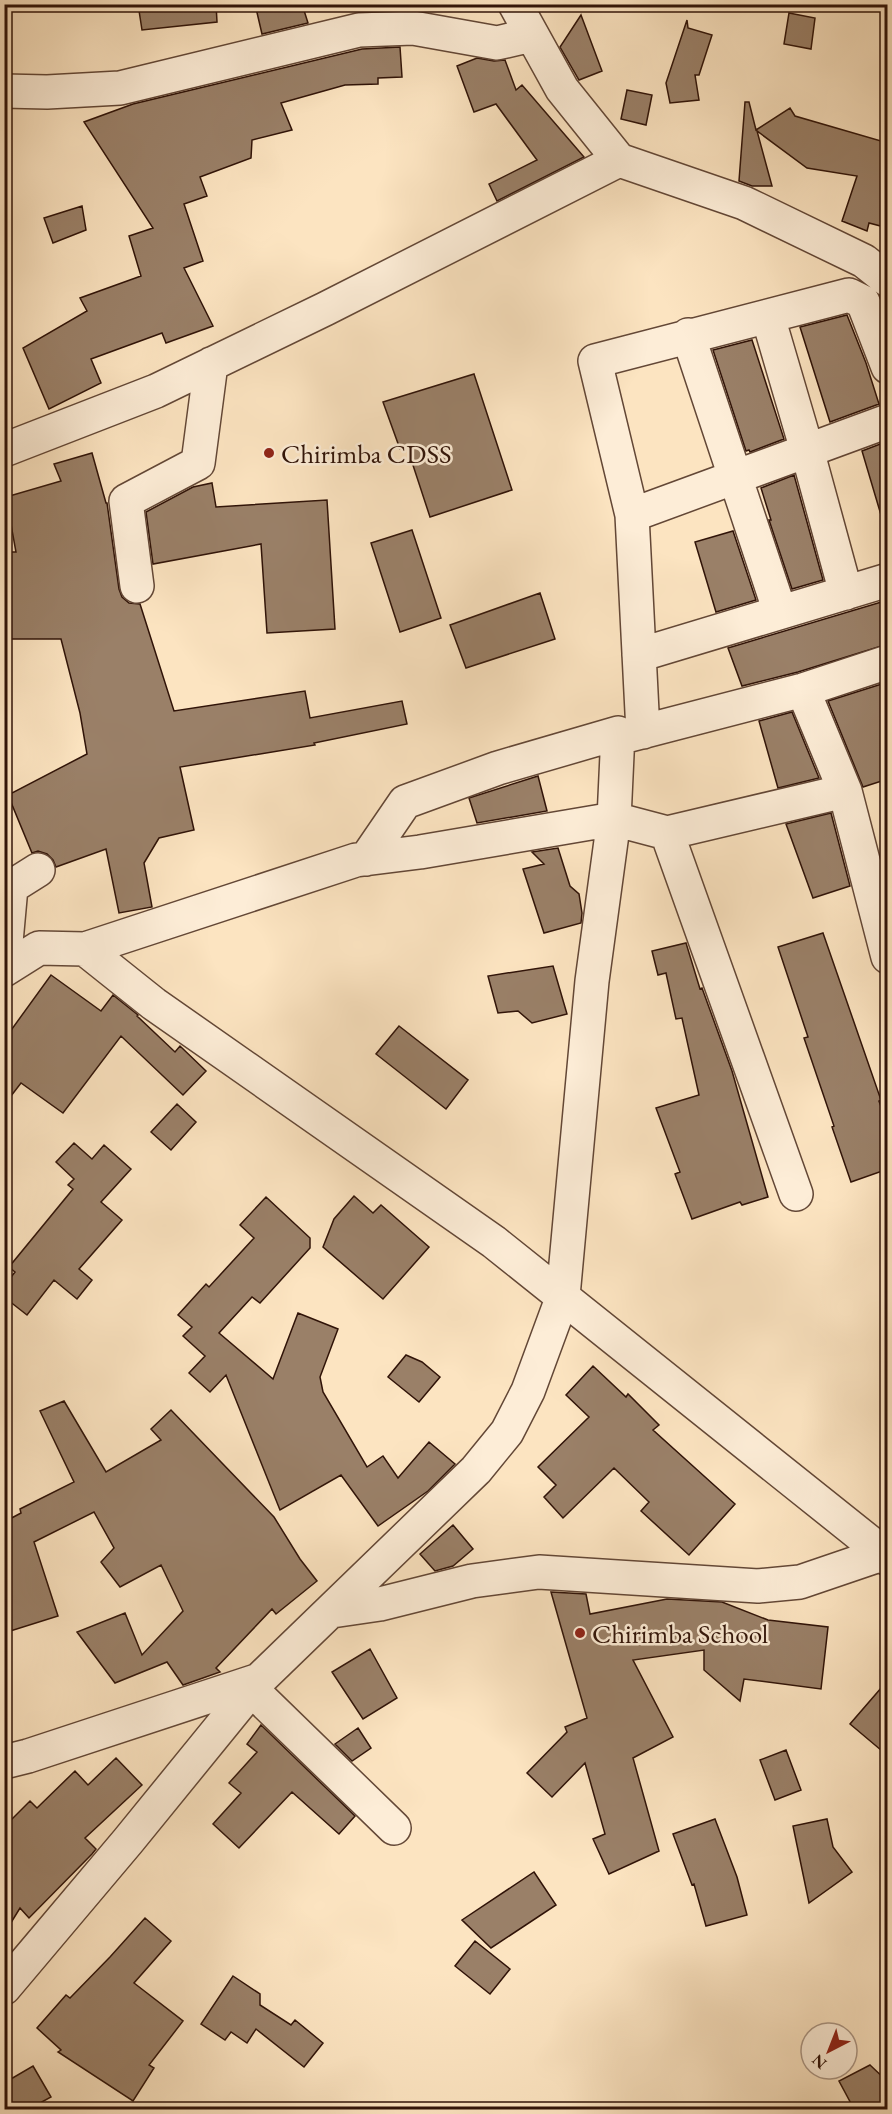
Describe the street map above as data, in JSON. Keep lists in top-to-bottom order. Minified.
{"places":["Chirimba CDSS","Chirimba School"],"north":"bottom left"}
